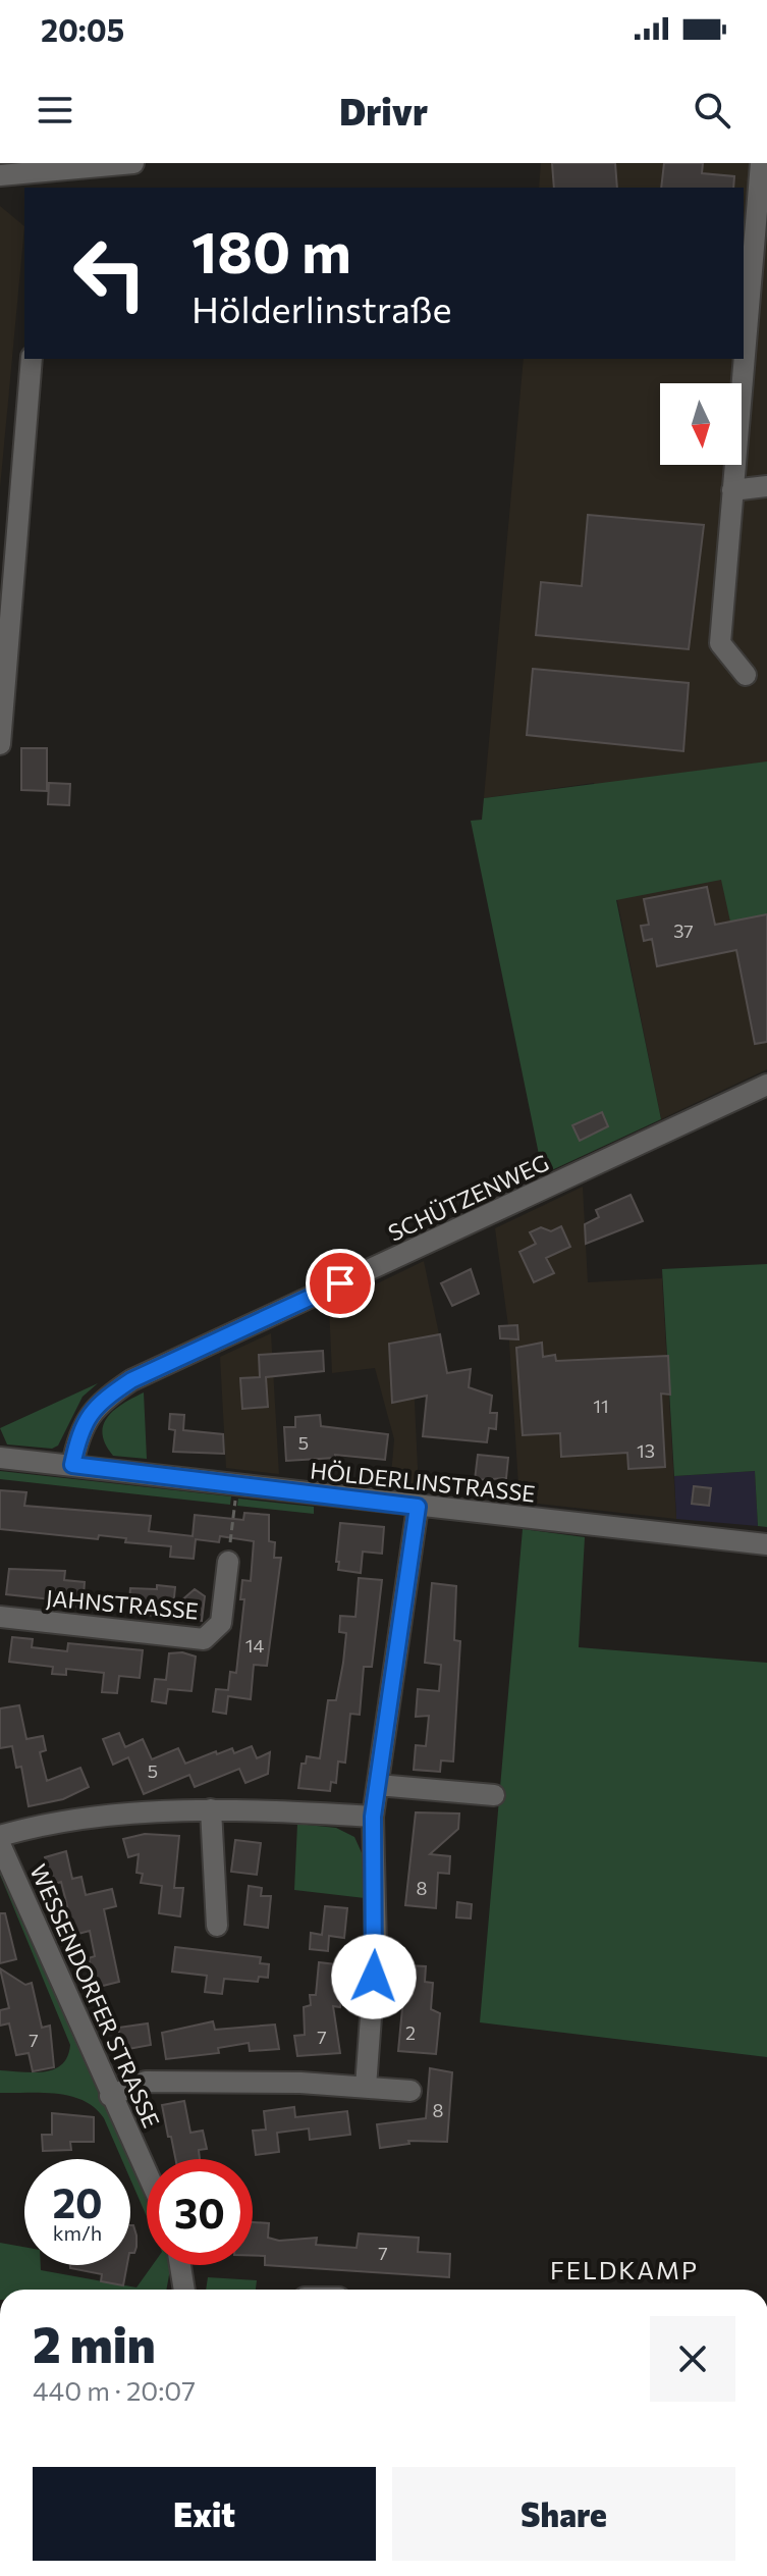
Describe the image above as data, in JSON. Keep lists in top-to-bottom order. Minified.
{"streets":{"street":["SCHÜTZENWEG","HÖLDERLINSTRASSE","JAHNSTRASSE","WESSENDORFER STRASSE"]},"crossings":[["SCHÜTZENWEG","HÖLDERLINSTRASSE"]],"districts":["FELDKAMP"],"house_numbers":["37","11","5","13","14","5","8","2","7","7","8","7"],"north":"bottom","page":{"status":"20:05","header":"Drivr","turn":["180 m","Hölderlinstraße"],"speed":"20 km/h","limit":"30","heading":["2 min","440 m · 20:07"],"buttons":["Exit","Share"]}}
